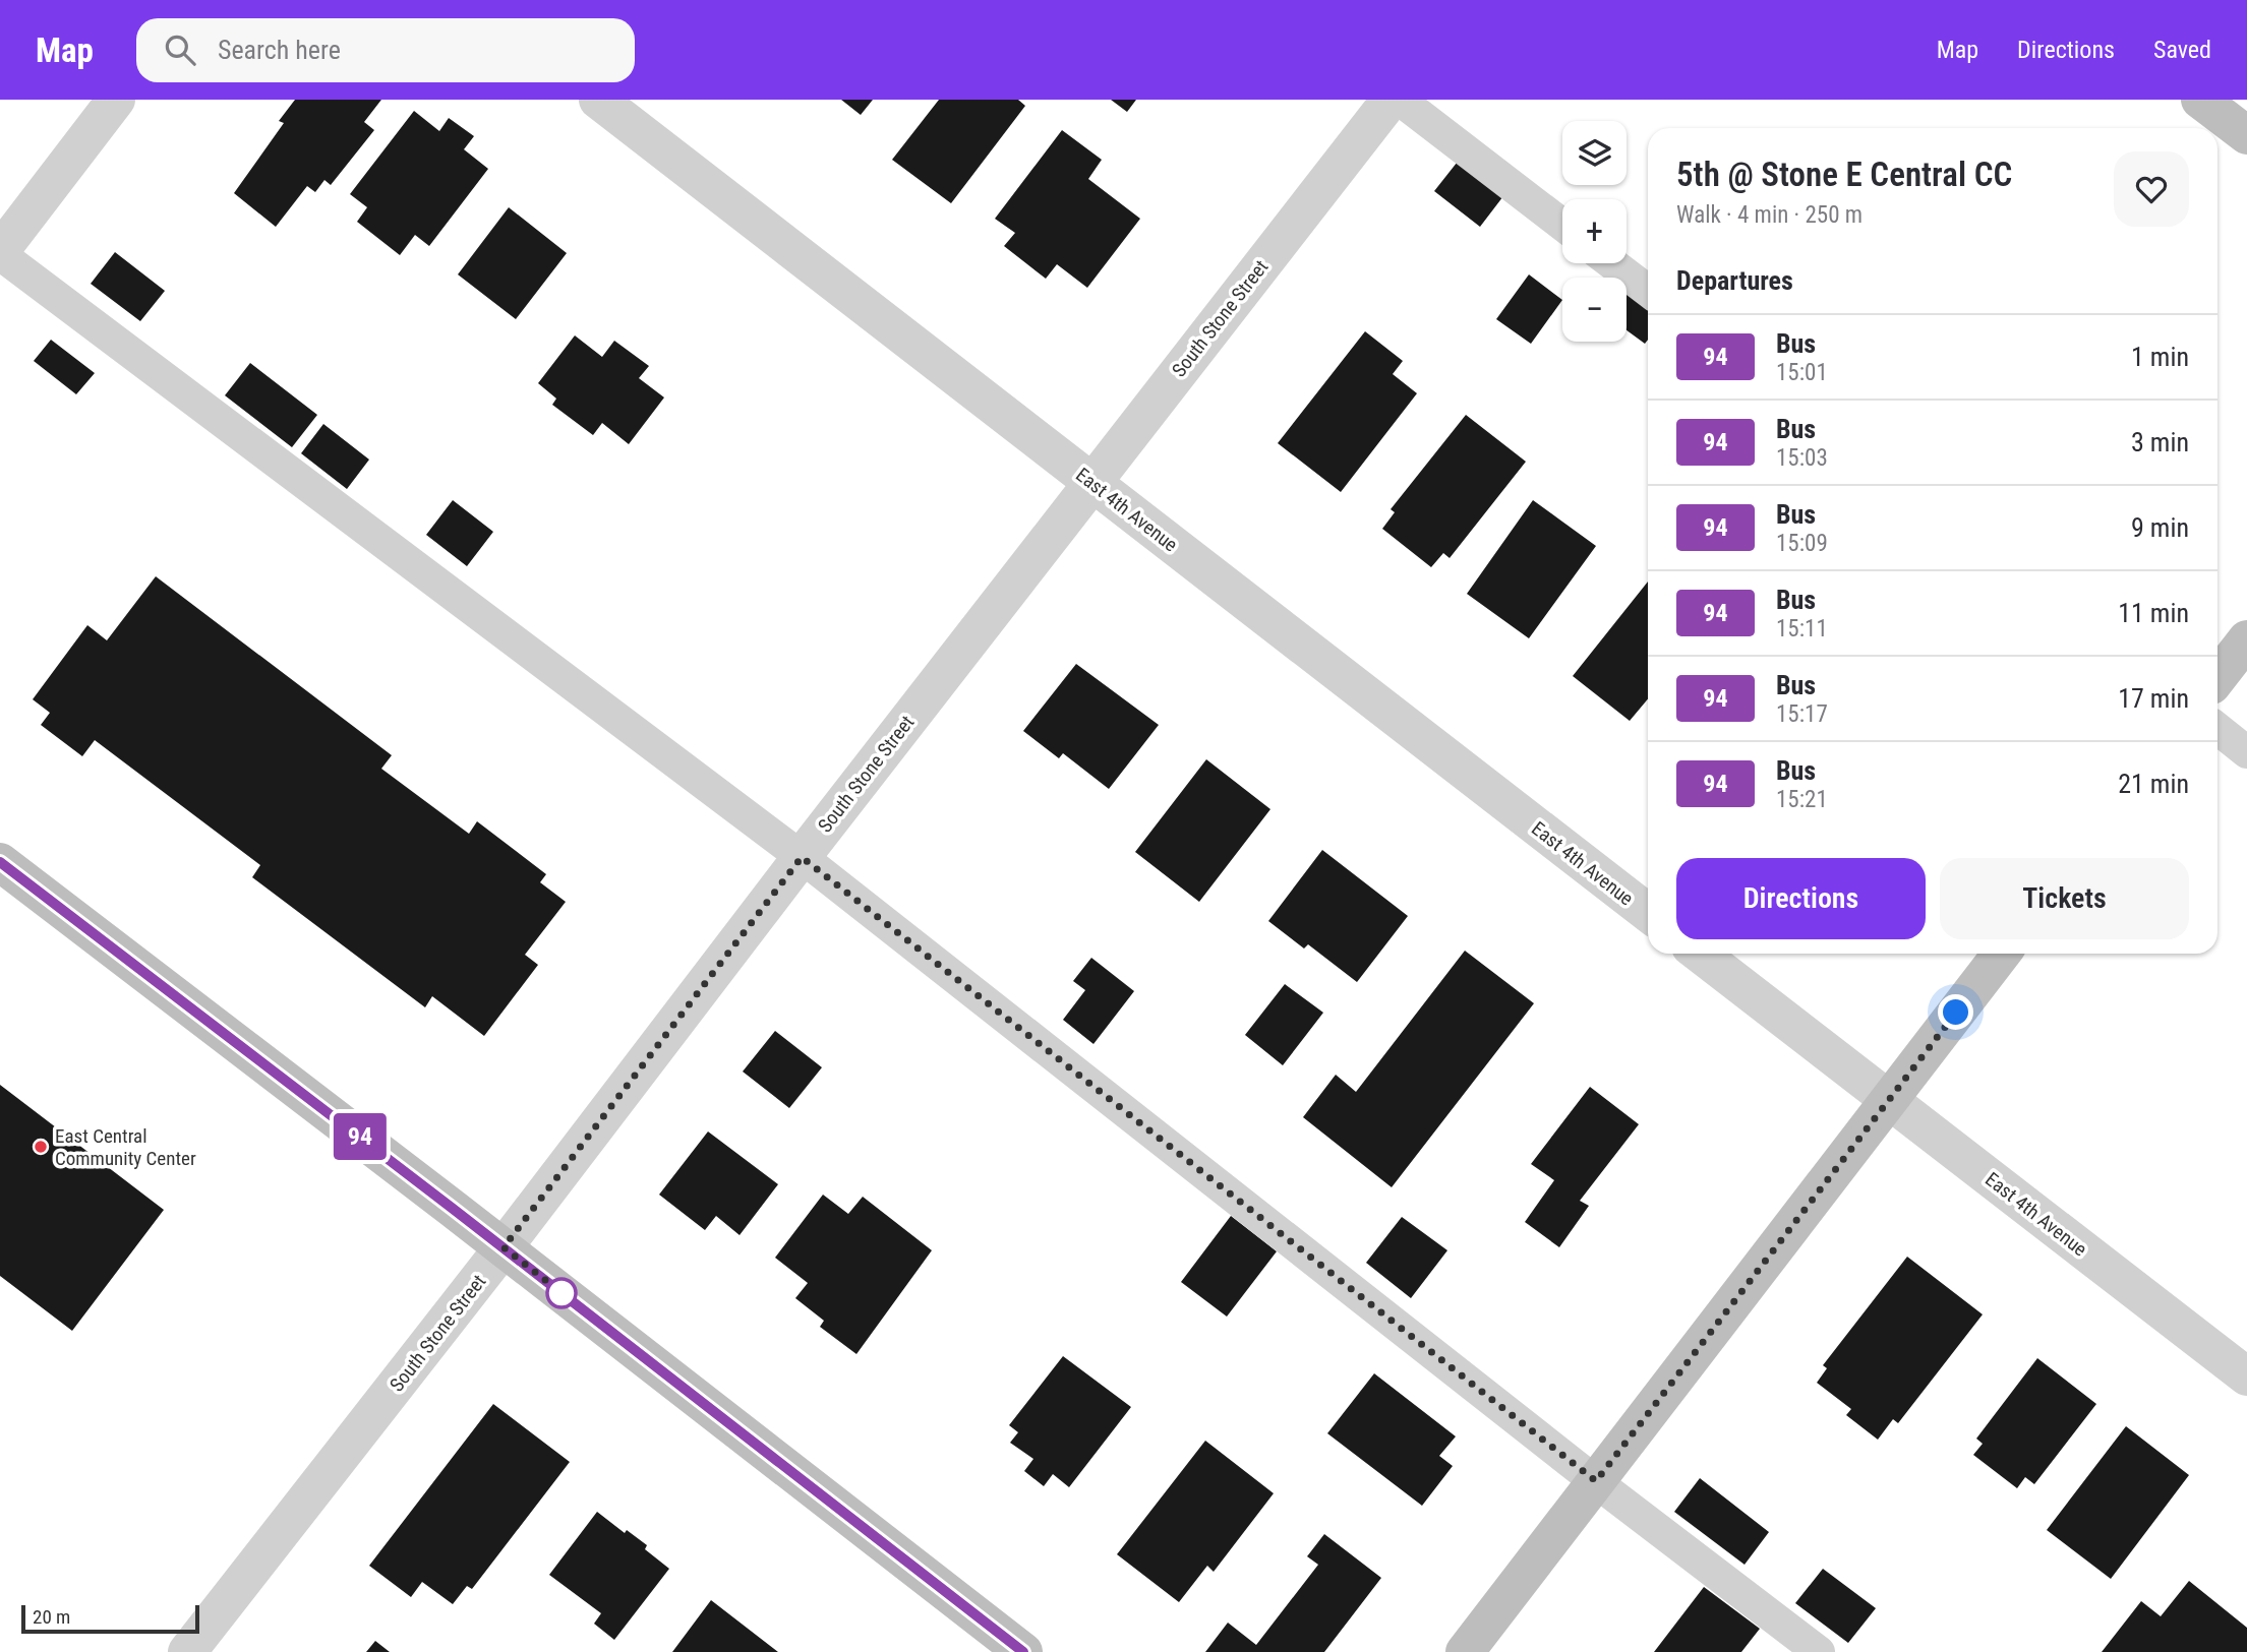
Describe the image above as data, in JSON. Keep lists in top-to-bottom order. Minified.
{"streets":{"street":["South Stone Street","East 4th Avenue"]},"crossings":[["South Stone Street","East 4th Avenue"]],"places":["East Central Community Center"],"lines":["bus line 94"],"scale_bar":"20 m","page":{"header":"Map","search":"Search here","nav":["Map","Directions","Saved"],"on_map":"94","map_buttons":["+","−"],"heading":[["5th @ Stone E Central CC","Walk · 4 min · 250 m"],"Departures"],"list":[{"mark":"94","name":"Bus","note":"15:01","value":"1 min"},{"mark":"94","name":"Bus","note":"15:03","value":"3 min"},{"mark":"94","name":"Bus","note":"15:09","value":"9 min"},{"mark":"94","name":"Bus","note":"15:11","value":"11 min"},{"mark":"94","name":"Bus","note":"15:17","value":"17 min"},{"mark":"94","name":"Bus","note":"15:21","value":"21 min"}],"buttons":["Directions","Tickets"],"scale":"20 m"}}
